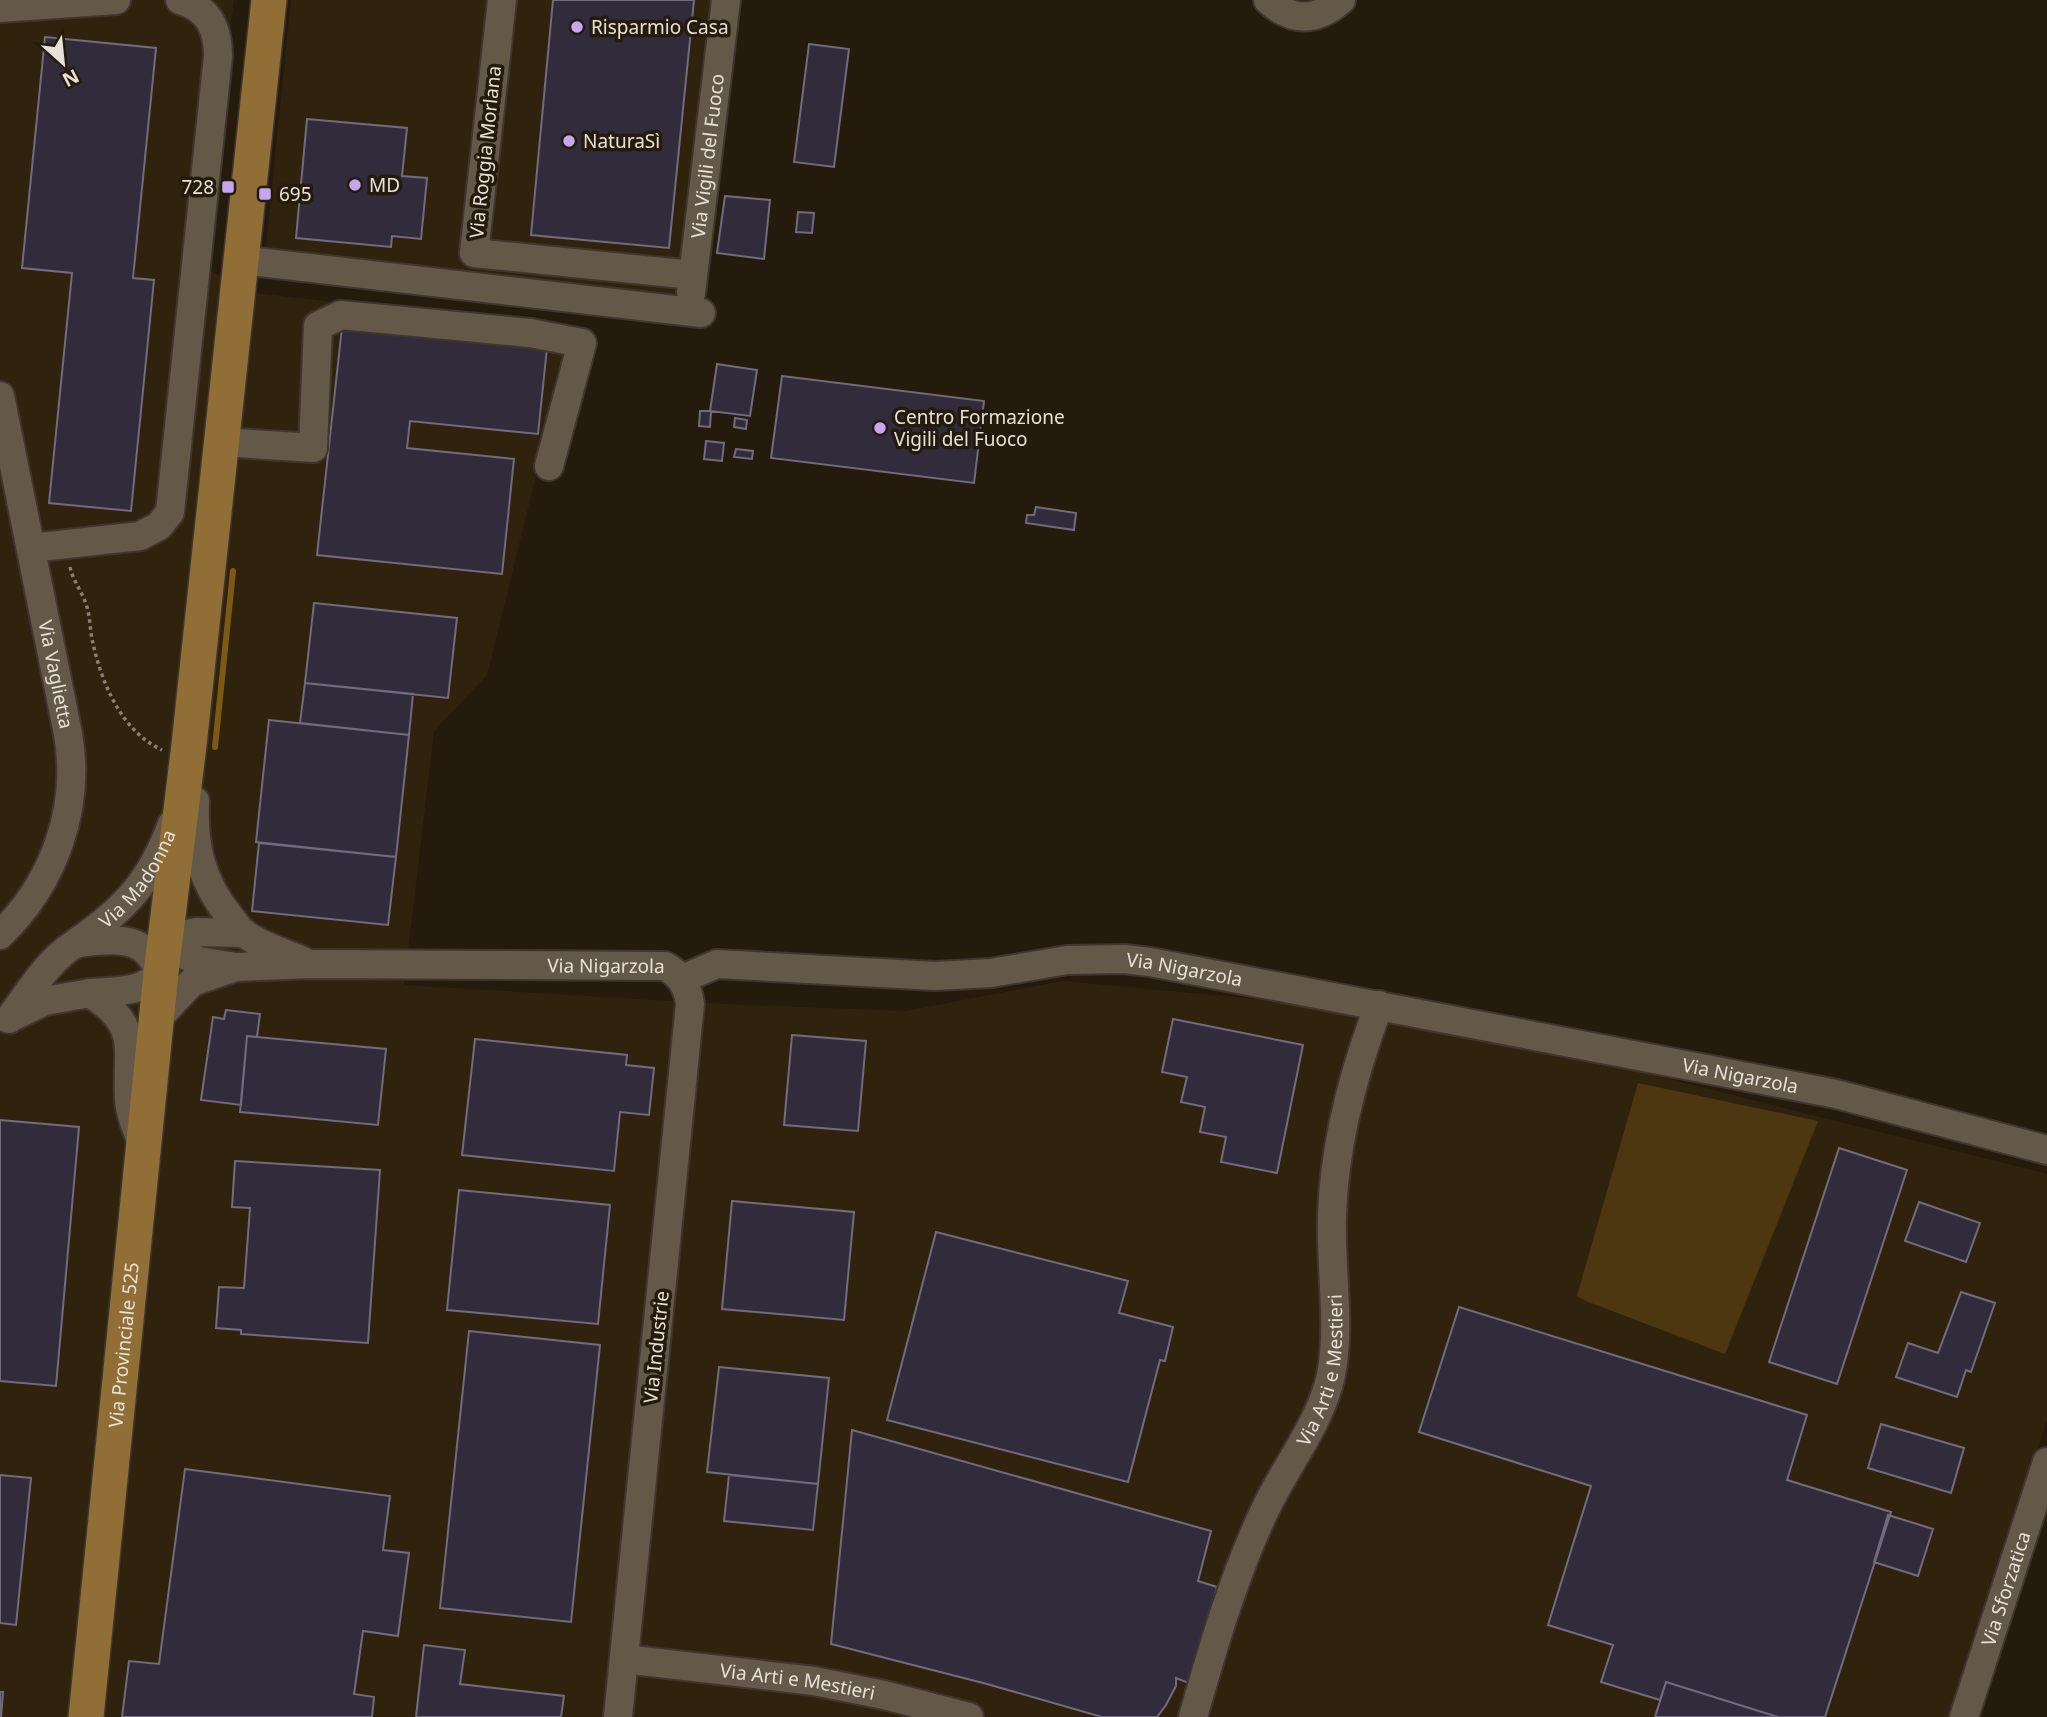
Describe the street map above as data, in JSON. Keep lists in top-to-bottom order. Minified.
{"streets":{"main road":["Via Provinciale 525"],"street":["Via Roggia Morlana","Via Vigili del Fuoco","Via Vaglietta","Via Madonna","Via Nigarzola","Via Industrie","Via Arti e Mestieri","Via Sforzatica"]},"crossings":[["Via Roggia Morlana","Via Vigili del Fuoco"],["Via Vigili del Fuoco","Via Provinciale 525"],["Via Madonna","Via Nigarzola"],["Via Madonna","Via Provinciale 525"],["Via Nigarzola","Via Provinciale 525"],["Via Nigarzola","Via Industrie"],["Via Nigarzola","Via Arti e Mestieri"],["Via Industrie","Via Arti e Mestieri"]],"places":{"other":["Risparmio Casa","NaturaSì","MD","Centro Formazione Vigili del Fuoco"],"transit":["728","695"]},"north":"bottom right"}
